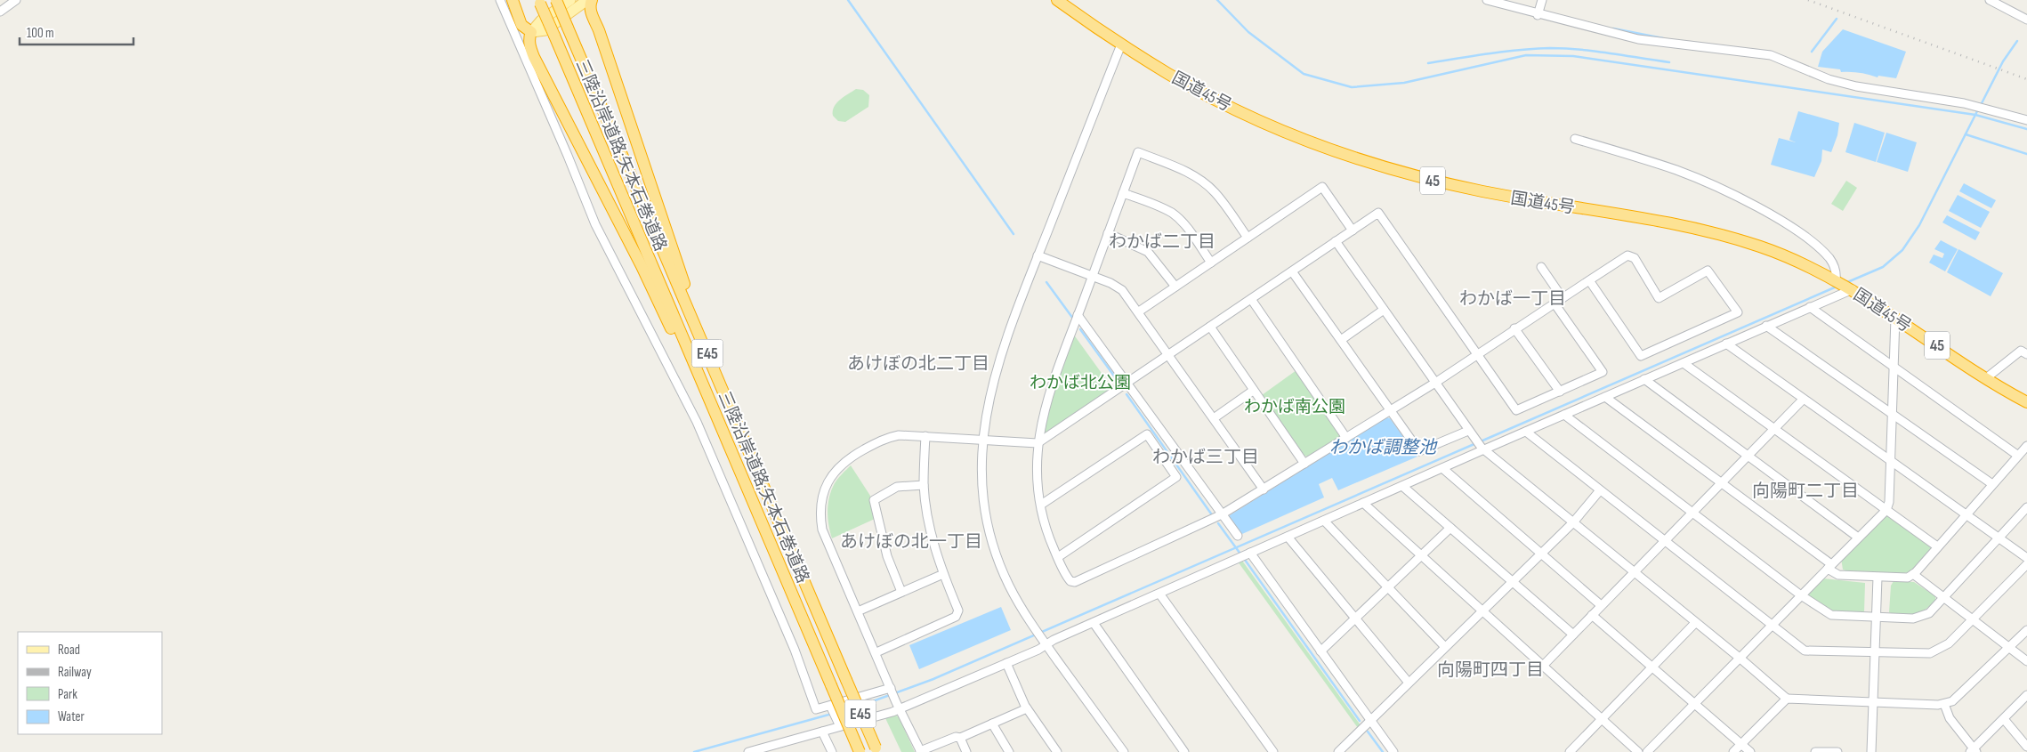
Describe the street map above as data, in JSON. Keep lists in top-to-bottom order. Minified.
{"streets":{"highway":["国道45号","三陸沿岸道路;矢本石巻道路","45","E45"]},"districts":["わかば二丁目","わかば一丁目","あけぼの北二丁目","わかば三丁目","向陽町二丁目","あけぼの北一丁目","向陽町四丁目"],"water":["わかば調整池"],"parks":["わかば北公園","わかば南公園"],"legend":["Road","Railway","Park","Water"],"scale_bar":"100 m"}
